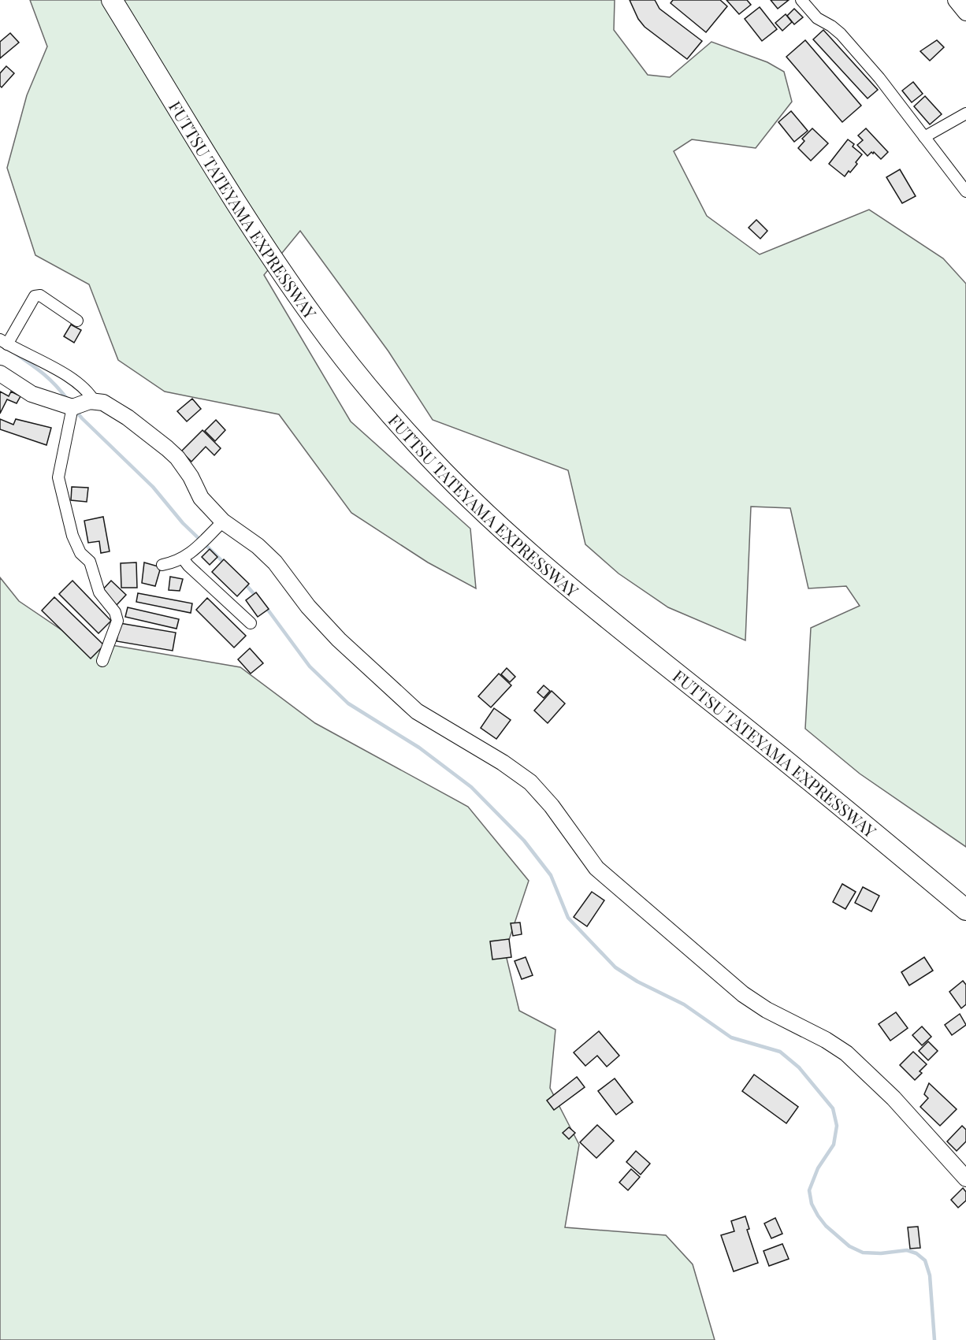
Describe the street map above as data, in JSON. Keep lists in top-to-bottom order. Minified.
{"streets":{"highway":["FUTTSU TATEYAMA EXPRESSWAY"]}}
